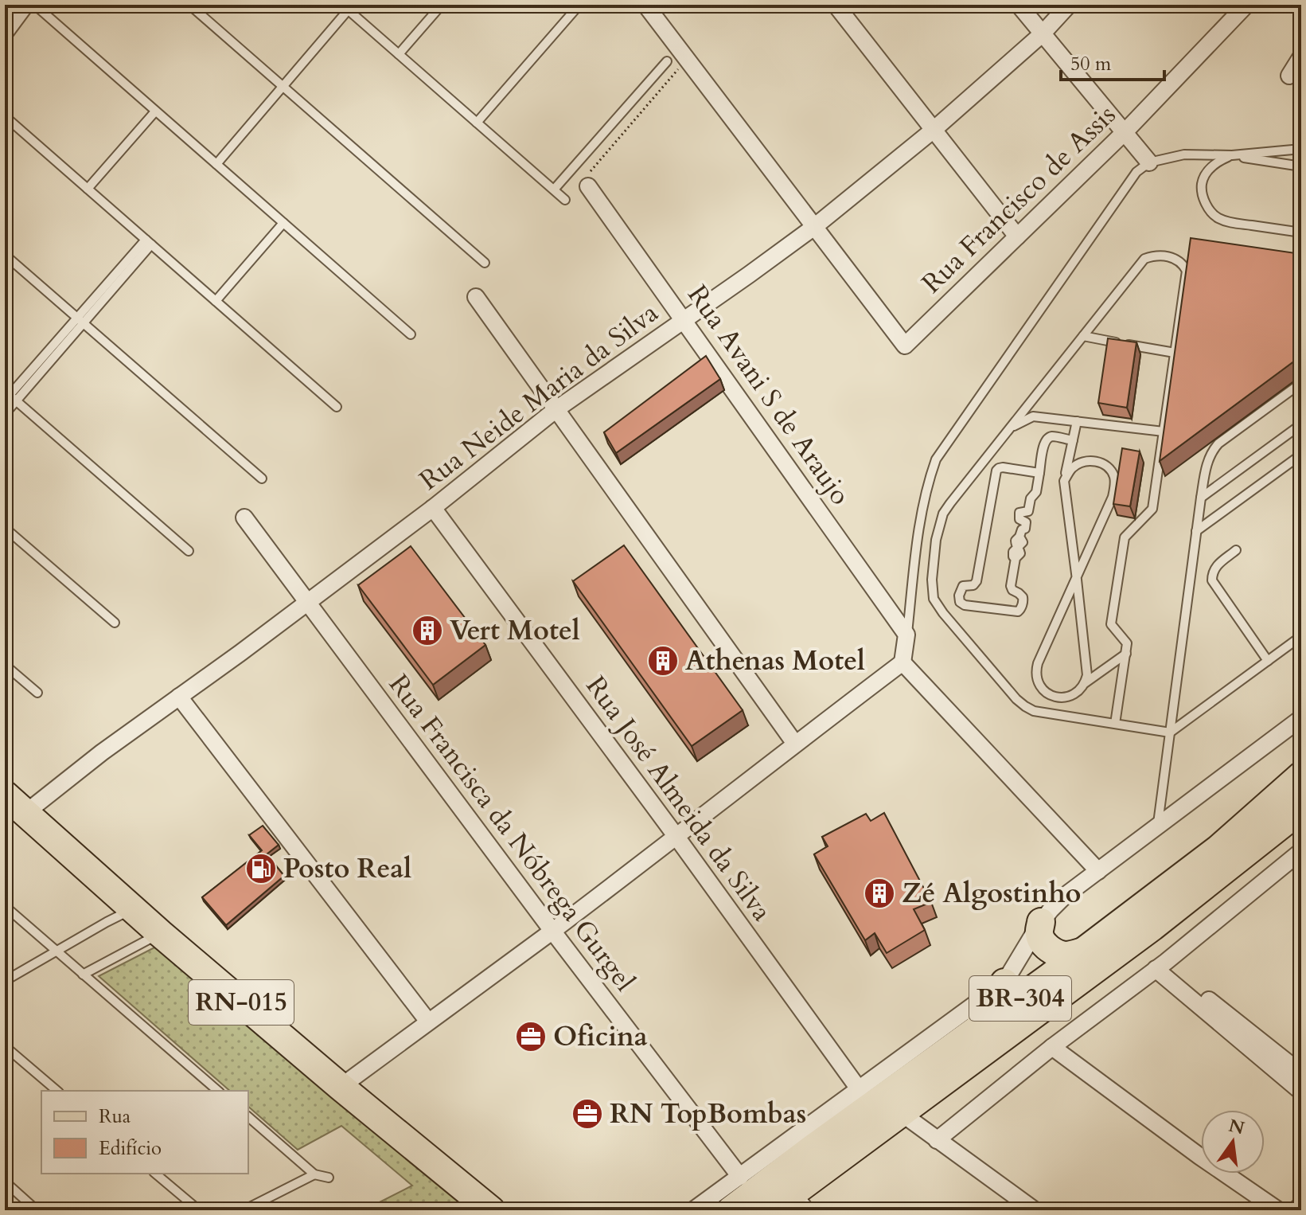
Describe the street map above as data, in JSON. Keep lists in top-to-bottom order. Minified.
{"streets":{"main road":["BR-304","RN-015"],"street":["Rua Francisco de Assis","Rua Avani S de Araujo","Rua Neide Maria da Silva","Rua José Almeida da Silva","Rua Francisca da Nóbrega Gurgel"]},"crossings":[["Rua Francisco de Assis","Rua Neide Maria da Silva"],["Rua Avani S de Araujo","Rua Neide Maria da Silva"],["Rua Neide Maria da Silva","Rua José Almeida da Silva"],["Rua Neide Maria da Silva","Rua Francisca da Nóbrega Gurgel"],["Rua Neide Maria da Silva","RN-015"]],"places":{"building":["Vert Motel","Athenas Motel","Zé Algostinho"],"fuel station":["Posto Real"],"office":["Oficina","RN TopBombas"]},"legend":["Rua","Edifício"],"scale_bar":"50 m","north":"top"}
